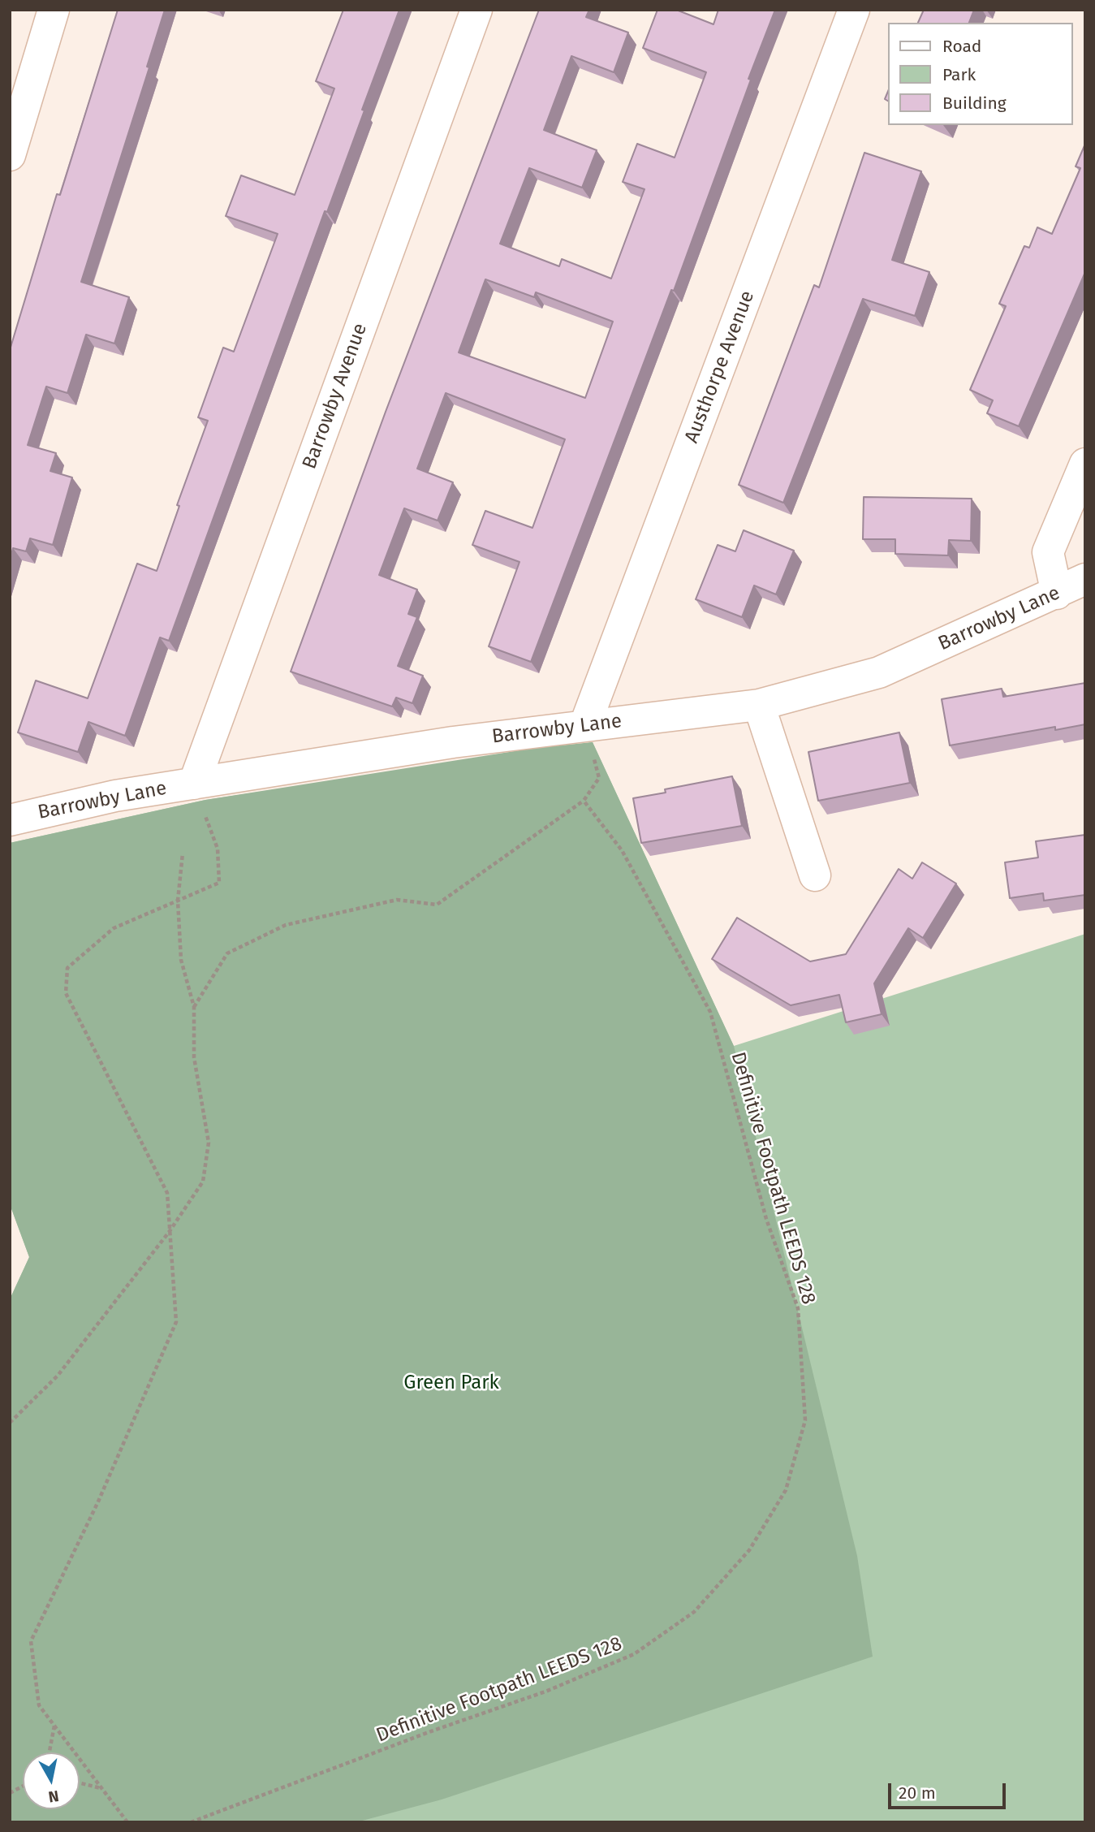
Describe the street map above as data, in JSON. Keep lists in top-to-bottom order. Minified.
{"streets":{"street":["Austhorpe Avenue","Barrowby Avenue","Barrowby Lane"],"path":["Definitive Footpath LEEDS 128"]},"crossings":[["Austhorpe Avenue","Barrowby Lane"],["Barrowby Avenue","Barrowby Lane"]],"parks":["Green Park"],"legend":["Road","Park","Building"],"scale_bar":"20 m","north":"bottom"}
